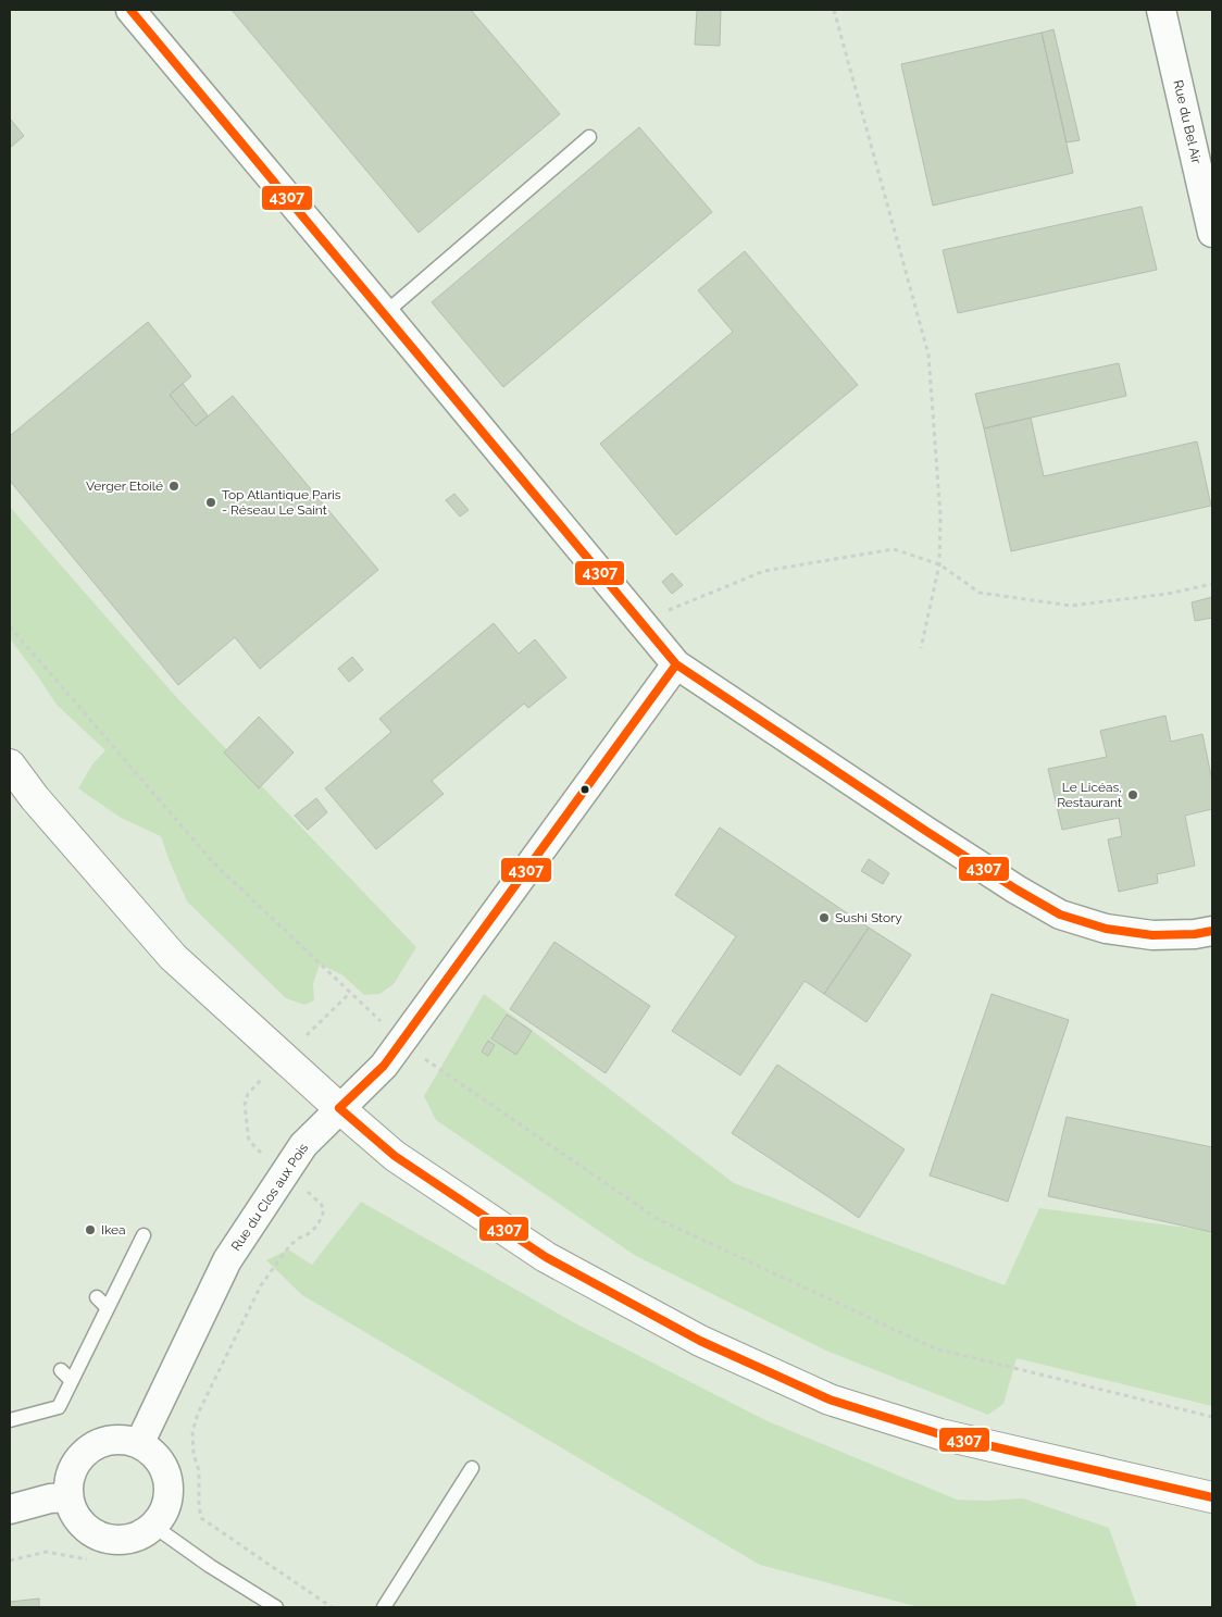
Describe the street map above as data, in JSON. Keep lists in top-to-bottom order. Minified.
{"streets":{"street":["Rue du Bel Air","Rue du Clos aux Pois"]},"places":["Verger Etoilé","Top Atlantique Paris - Réseau Le Saint","Le Licéas, Restaurant","Sushi Story","Ikea"],"lines":["transit line 4307"]}
